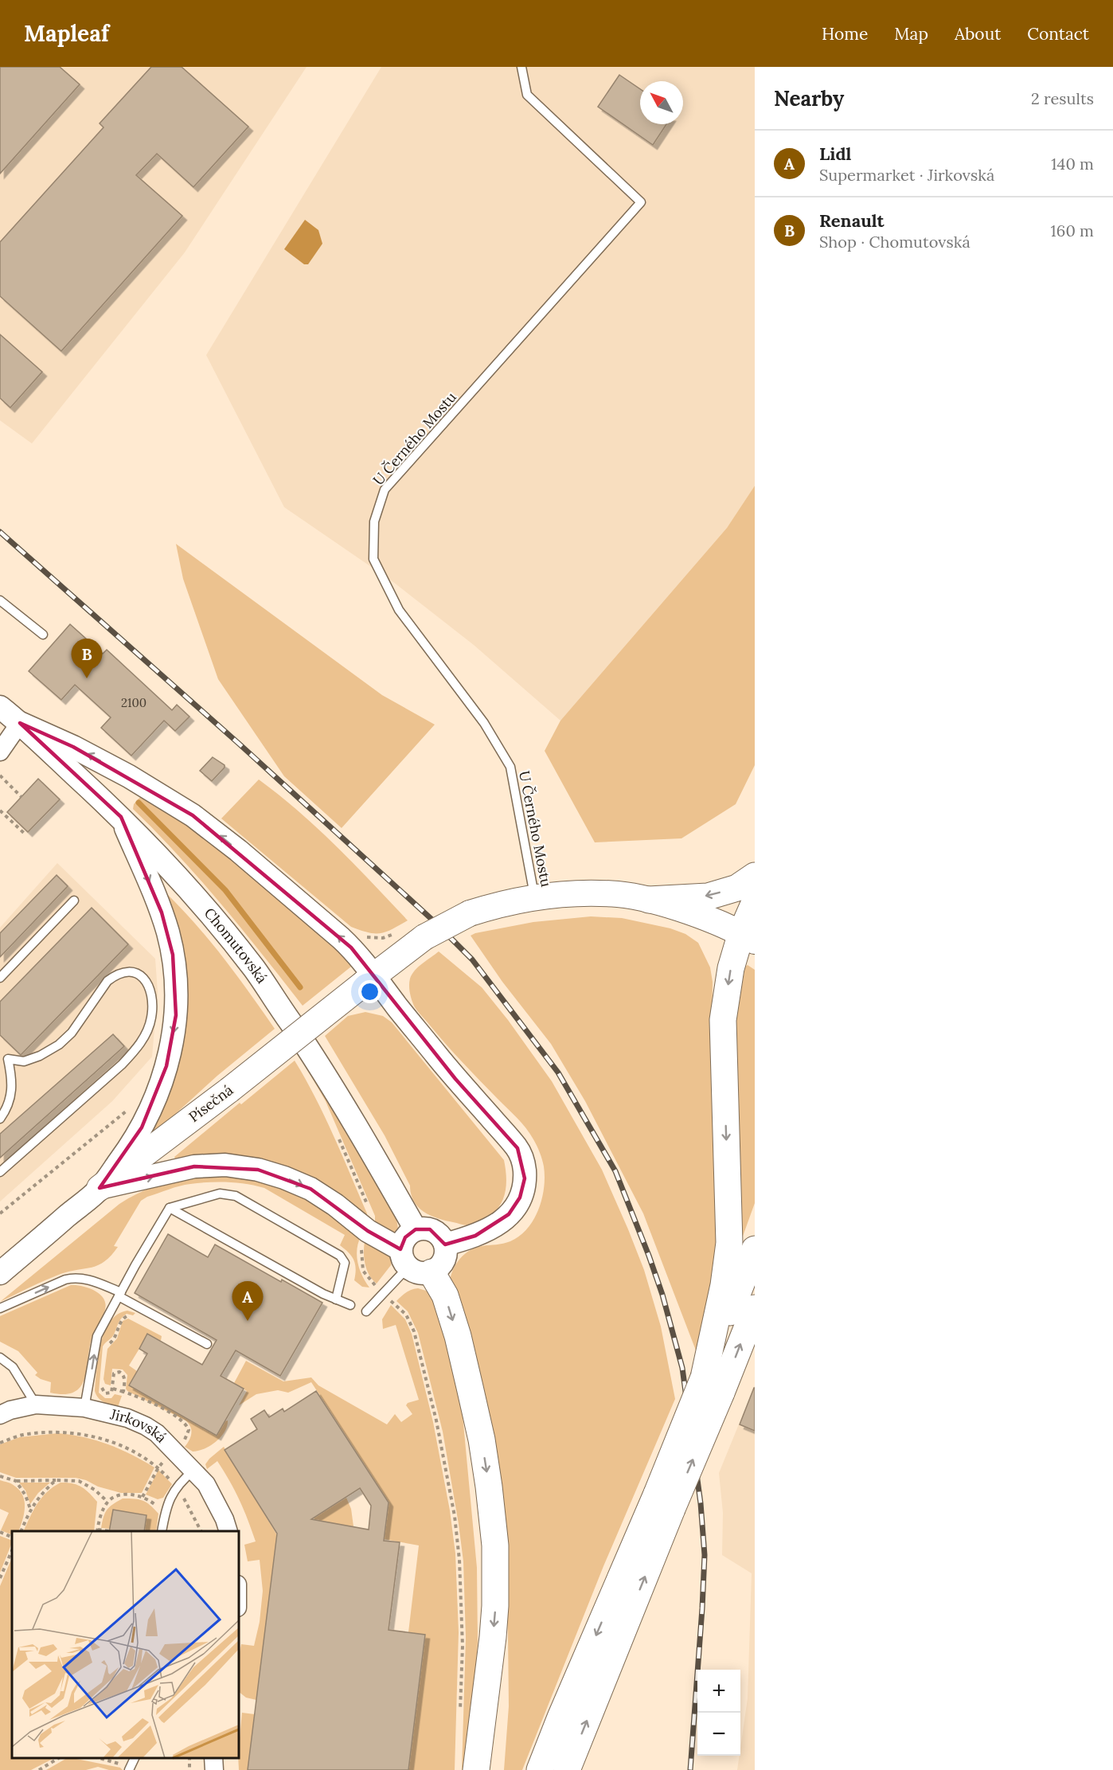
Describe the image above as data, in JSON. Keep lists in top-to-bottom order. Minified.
{"streets":{"main road":["Písečná"],"street":["Chomutovská","Jirkovská"],"lane":["U Černého Mostu"]},"crossings":[["U Černého Mostu","Písečná"]],"house_numbers":["2100"],"north":"top left","page":{"header":"Mapleaf","nav":["Home","Map","About","Contact"],"heading":["Nearby","2 results"],"list":[{"mark":"A","name":"Lidl","note":"Supermarket · Jirkovská","value":"140 m"},{"mark":"B","name":"Renault","note":"Shop · Chomutovská","value":"160 m"}],"pins":["B","A"],"map_buttons":["+","−"]}}
